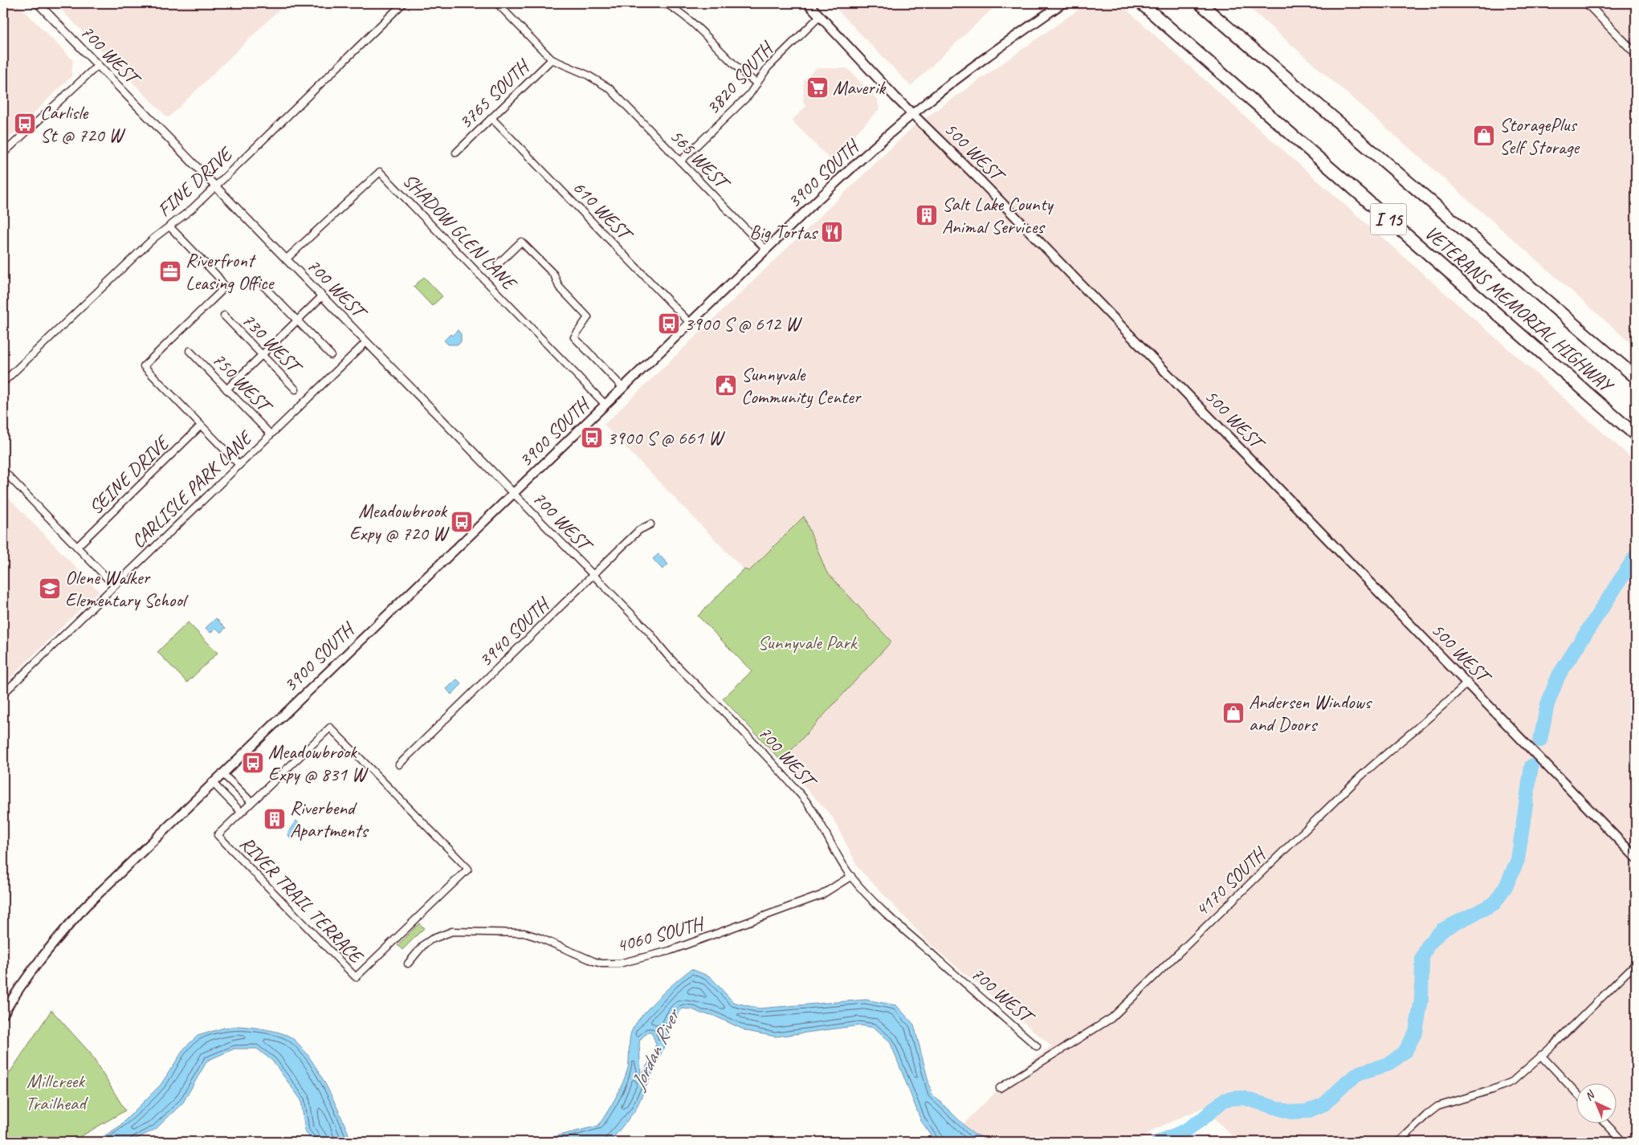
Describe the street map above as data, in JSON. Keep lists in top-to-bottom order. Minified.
{"streets":{"highway":["I 15","VETERANS MEMORIAL HIGHWAY"],"main road":["500 WEST","3900 SOUTH"],"street":["700 WEST","3820 SOUTH","3765 SOUTH","565 WEST","FINE DRIVE","610 WEST","SHADOW GLEN LANE","730 WEST","750 WEST","SEINE DRIVE","CARLISLE PARK LANE","3940 SOUTH","4170 SOUTH","RIVER TRAIL TERRACE","4060 SOUTH"]},"crossings":[["700 WEST","3900 SOUTH"],["700 WEST","FINE DRIVE"],["700 WEST","SHADOW GLEN LANE"],["700 WEST","CARLISLE PARK LANE"],["700 WEST","3940 SOUTH"],["700 WEST","4060 SOUTH"],["3820 SOUTH","500 WEST"],["3820 SOUTH","565 WEST"],["3765 SOUTH","565 WEST"],["3765 SOUTH","610 WEST"],["500 WEST","3900 SOUTH"],["500 WEST","4170 SOUTH"],["565 WEST","3900 SOUTH"],["3900 SOUTH","610 WEST"],["3900 SOUTH","SHADOW GLEN LANE"],["750 WEST","CARLISLE PARK LANE"]],"water":["Jordan River"],"parks":["Sunnyvale Park","Millcreek Trailhead"],"places":{"supermarket":["Maverik"],"bus stop":["Carlisle St @ 720 W","3900 S @ 612 W","3900 S @ 661 W","Meadowbrook Expy @ 720 W","Meadowbrook Expy @ 831 W"],"shop":["StoragePlus Self Storage","Andersen Windows and Doors"],"building":["Salt Lake County Animal Services","Riverbend Apartments"],"restaurant":["Big Tortas"],"office":["Riverfront Leasing Office"],"public building":["Sunnyvale Community Center"],"school or university":["Olene Walker Elementary School"]},"north":"top left"}
